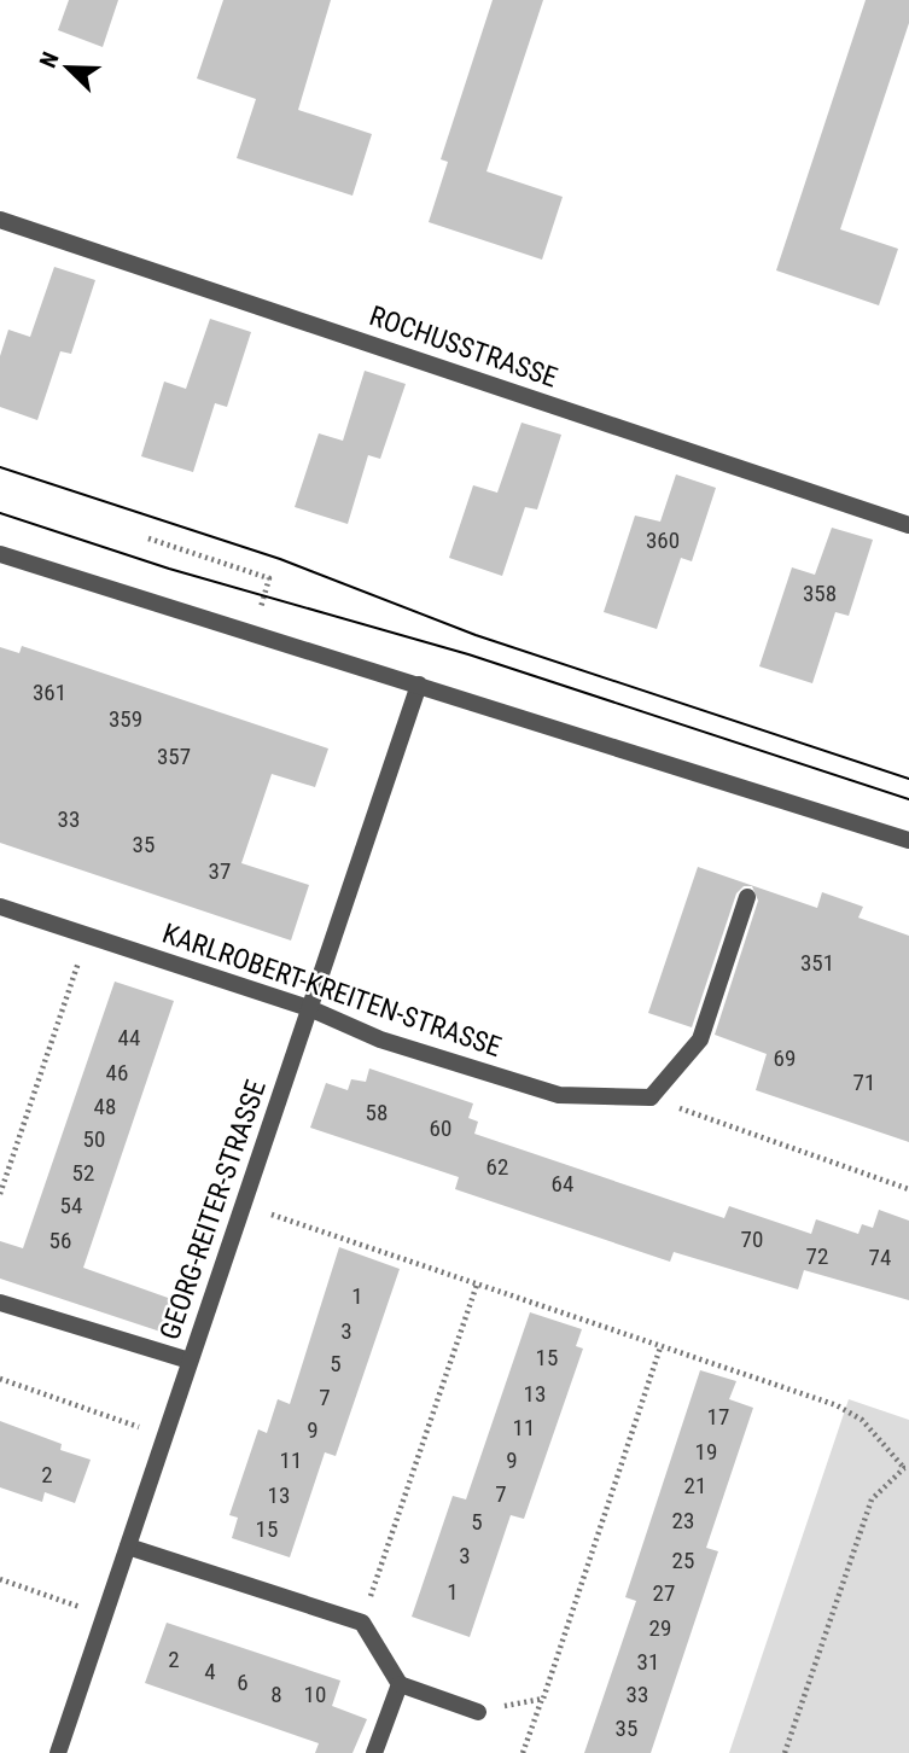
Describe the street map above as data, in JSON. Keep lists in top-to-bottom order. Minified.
{"streets":{"street":["ROCHUSSTRASSE","KARLROBERT-KREITEN-STRASSE","GEORG-REITER-STRASSE"]},"crossings":[["KARLROBERT-KREITEN-STRASSE","GEORG-REITER-STRASSE"]],"house_numbers":["360","358","361","359","357","33","35","37","351","44","69","46","71","48","58","60","50","62","52","64","54","70","56","72","74","1","3","15","5","13","7","17","11","9","19","11","9","2","21","7","13","23","5","15","3","25","1","27","29","2","31","4","6","8","10","33","35"],"north":"top left"}
